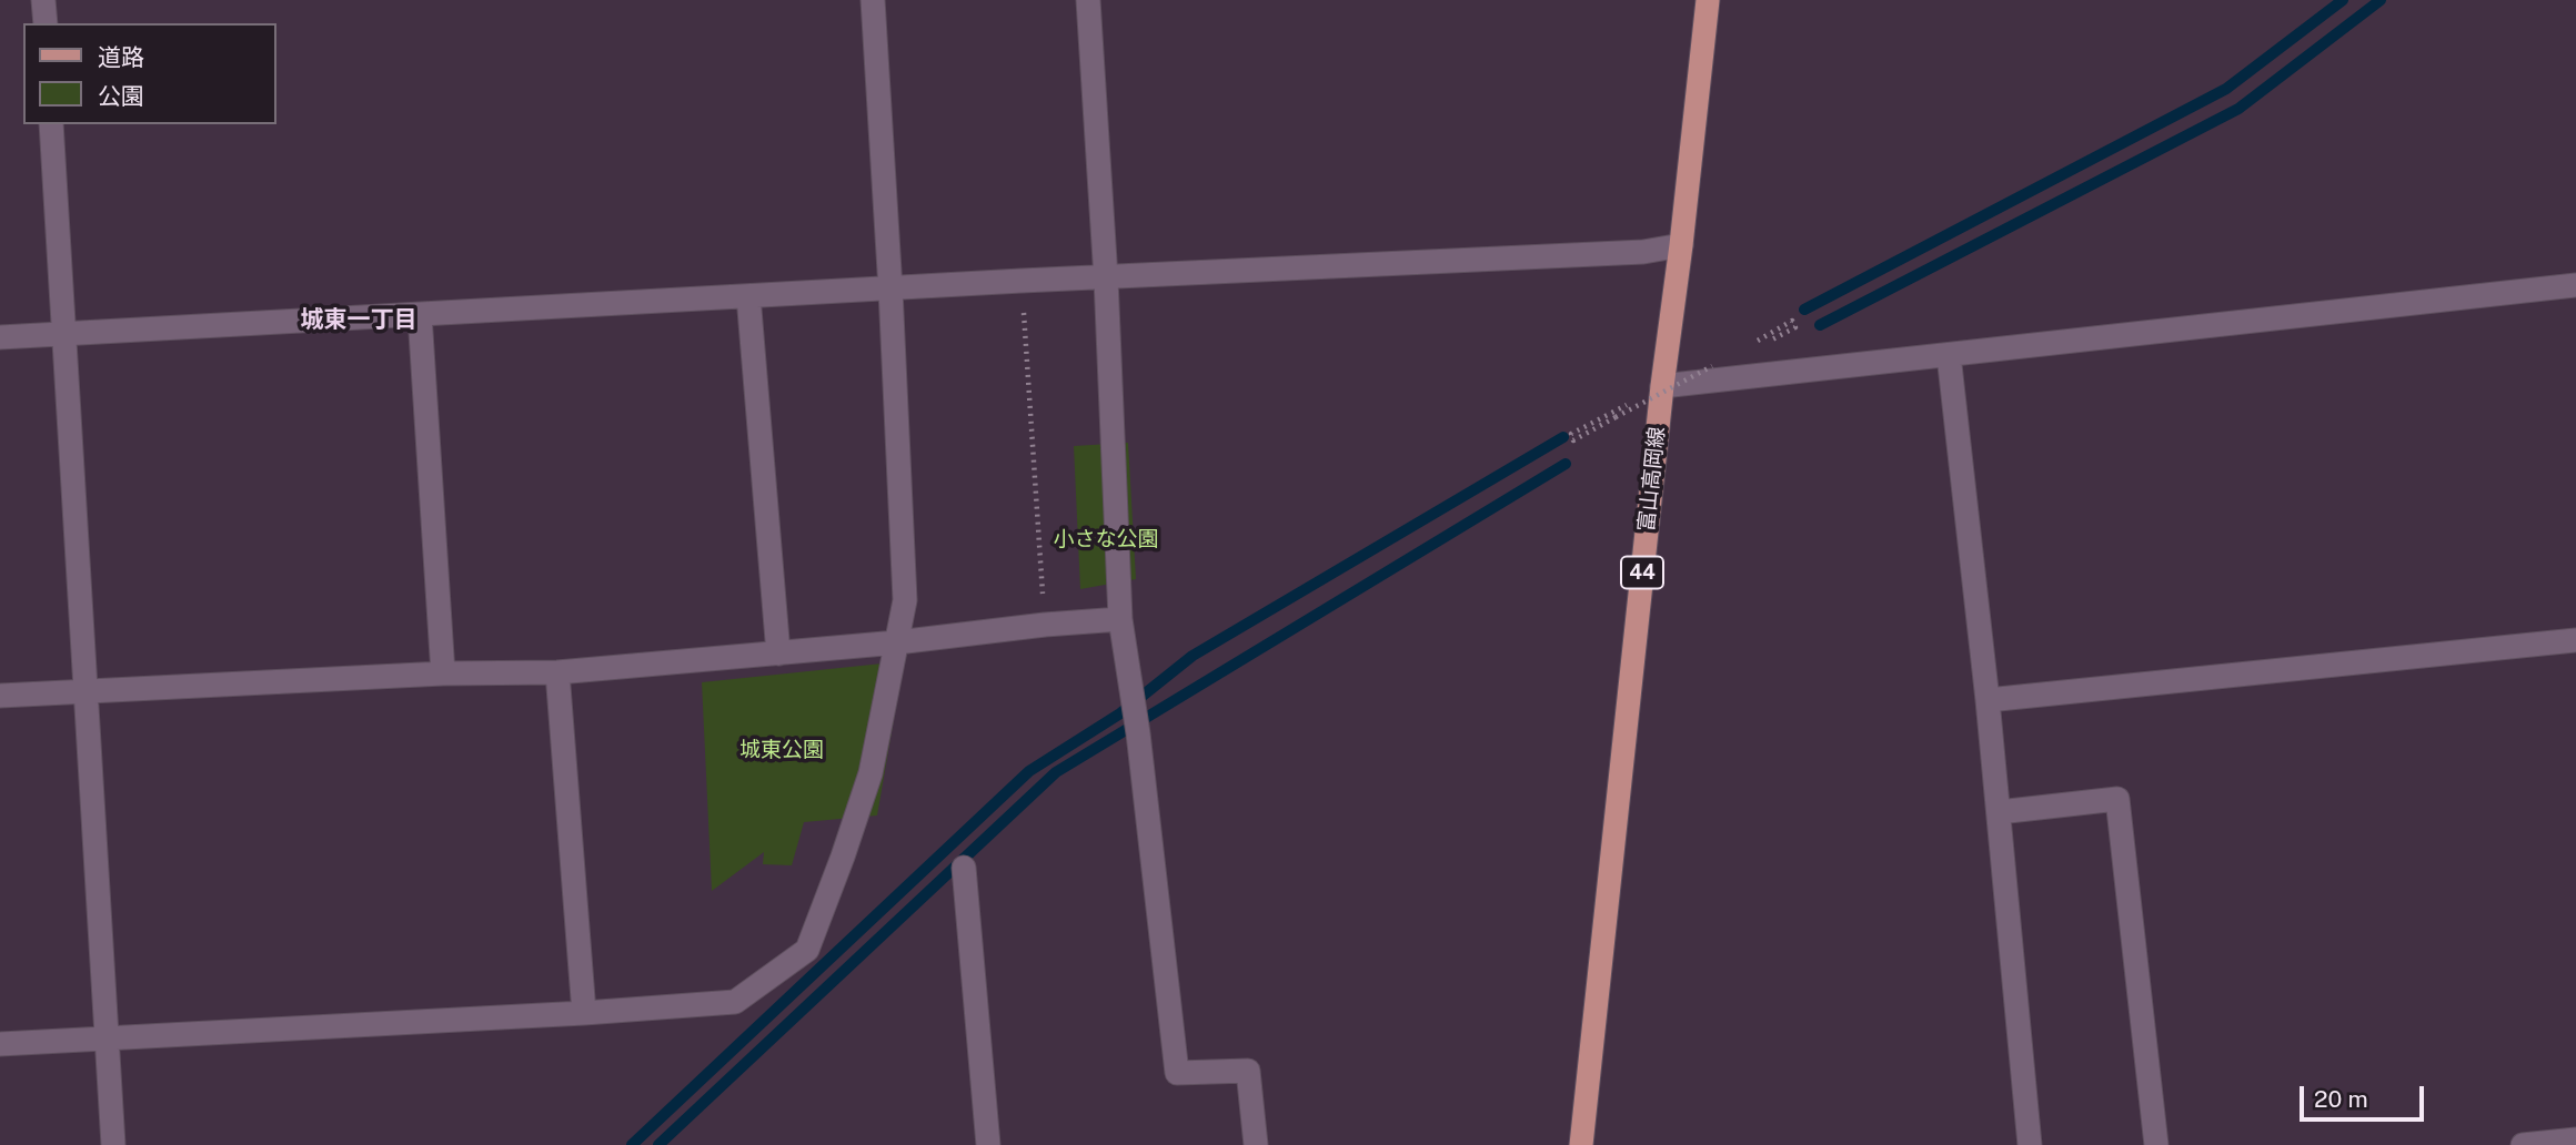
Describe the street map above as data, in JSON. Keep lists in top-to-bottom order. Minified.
{"streets":{"main road":["富山高岡線","44"]},"districts":["城東一丁目"],"parks":["小さな公園","城東公園"],"legend":["道路","公園"],"scale_bar":"20 m"}
